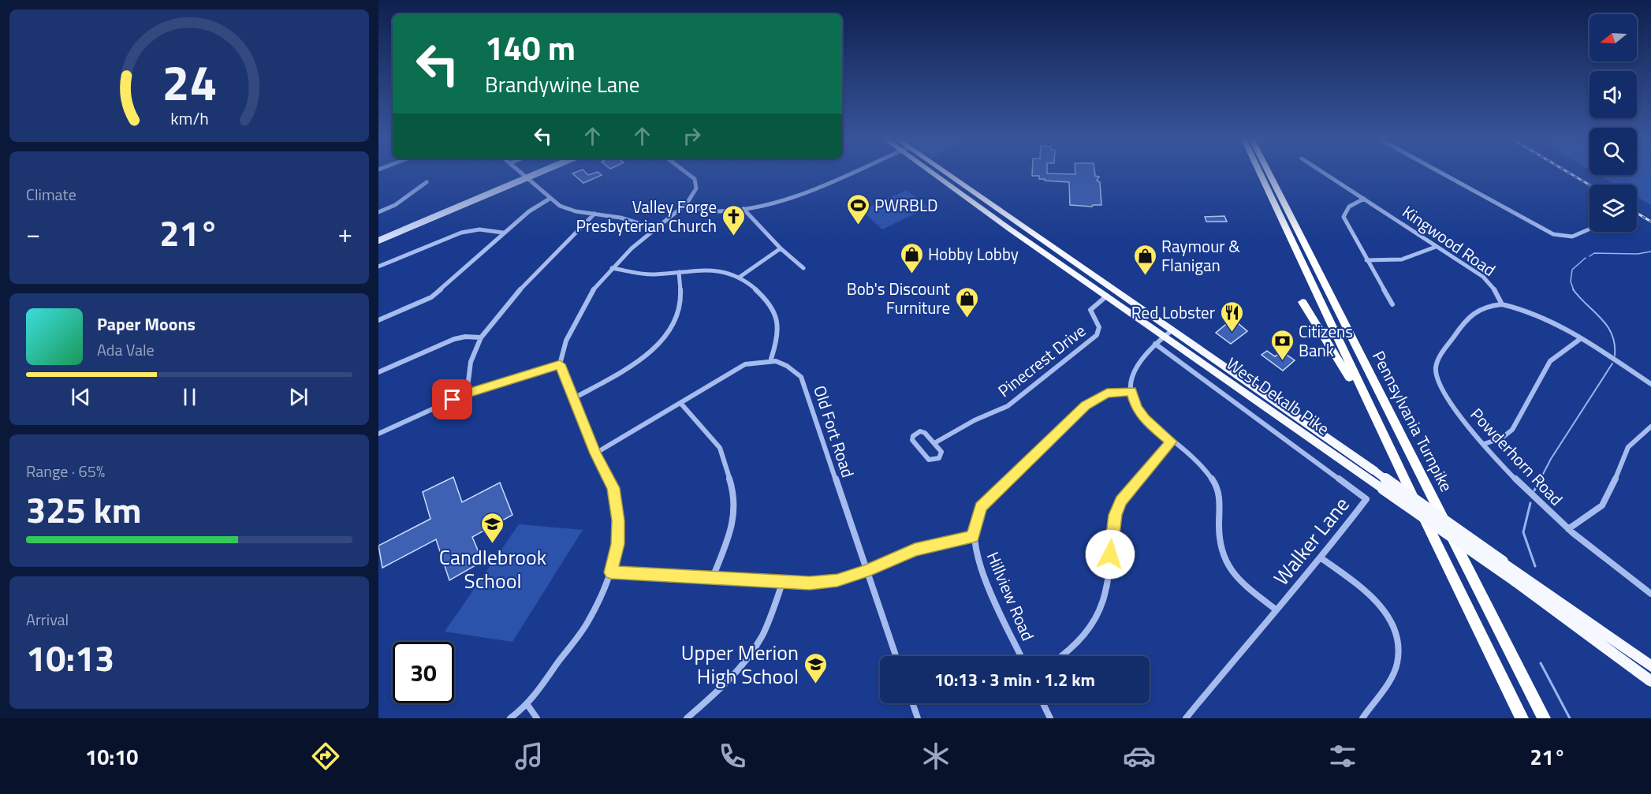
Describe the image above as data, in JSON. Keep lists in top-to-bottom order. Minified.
{"streets":{"highway":["West Dekalb Pike","Pennsylvania Turnpike"],"street":["Kingwood Road","Pinecrest Drive","Old Fort Road","Powderhorn Road","Walker Lane","Hillview Road"]},"crossings":[["Kingwood Road","Powderhorn Road"],["Pinecrest Drive","West Dekalb Pike"]],"places":{"sports":["PWRBLD"],"church":["Valley Forge Presbyterian Church"],"shop":["Hobby Lobby","Raymour & Flanigan","Bob's Discount Furniture"],"restaurant":["Red Lobster"],"bank":["Citizens Bank"],"school or university":["Candlebrook School","Upper Merion High School"]},"north":"left","page":{"turn":["140 m","Brandywine Lane"],"tile":["Climate",["Range · 65%","325 km"],["Arrival","10:13"]],"heat":["−","21°","+"],"song":["Paper Moons","Ada Vale"],"limit":"30","trip":"10:13 · 3 min · 1.2 km","tabs":["10:10","21°"],"gauge":["24","km/h"]}}
